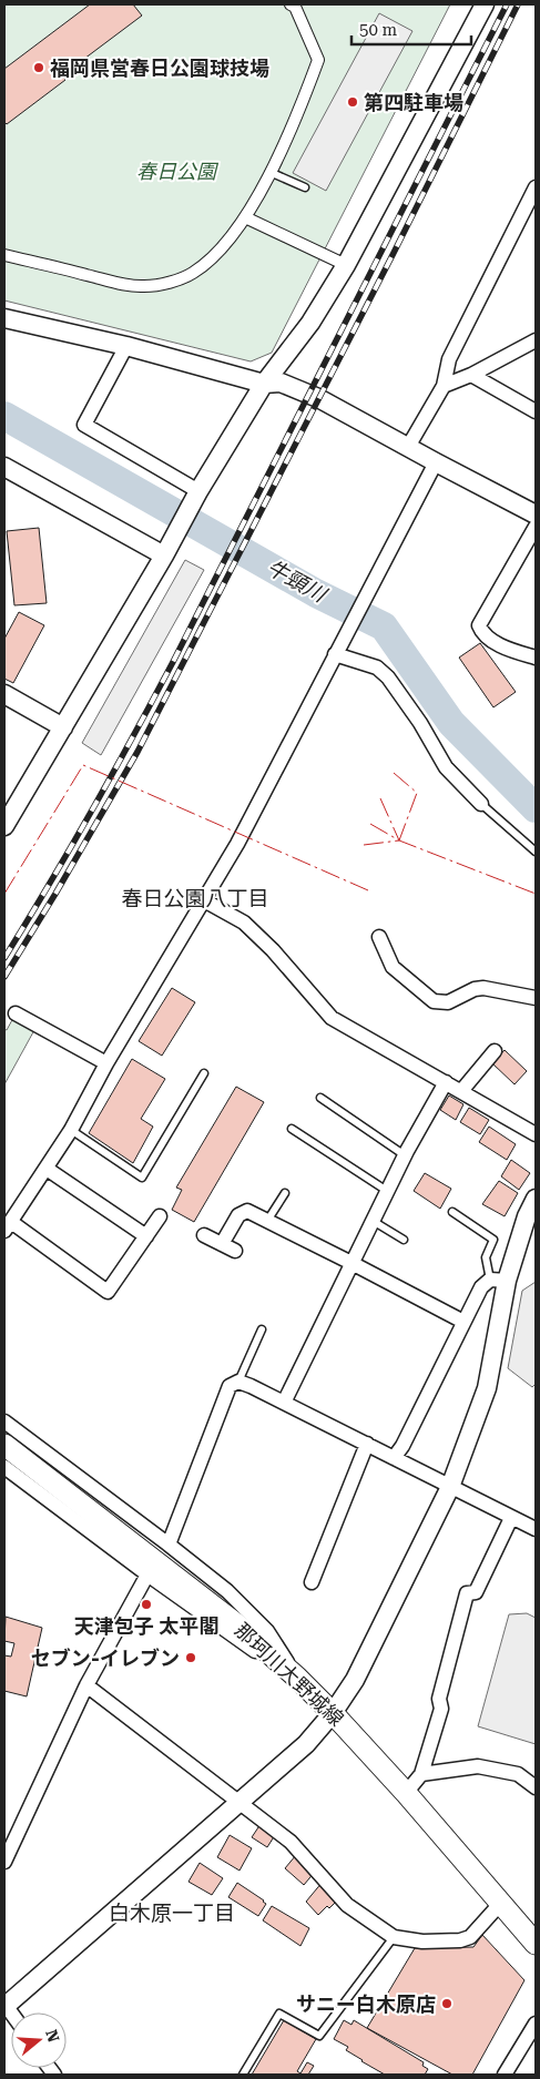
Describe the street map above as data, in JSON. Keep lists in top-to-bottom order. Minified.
{"streets":{"main road":["那珂川大野城線"]},"districts":["春日公園八丁目","白木原一丁目"],"water":["牛頸川"],"parks":["春日公園"],"places":["福岡県営春日公園球技場","第四駐車場","天津包子 太平閣","セブン-イレブン","サニー白木原店"],"scale_bar":"50 m","north":"right"}
